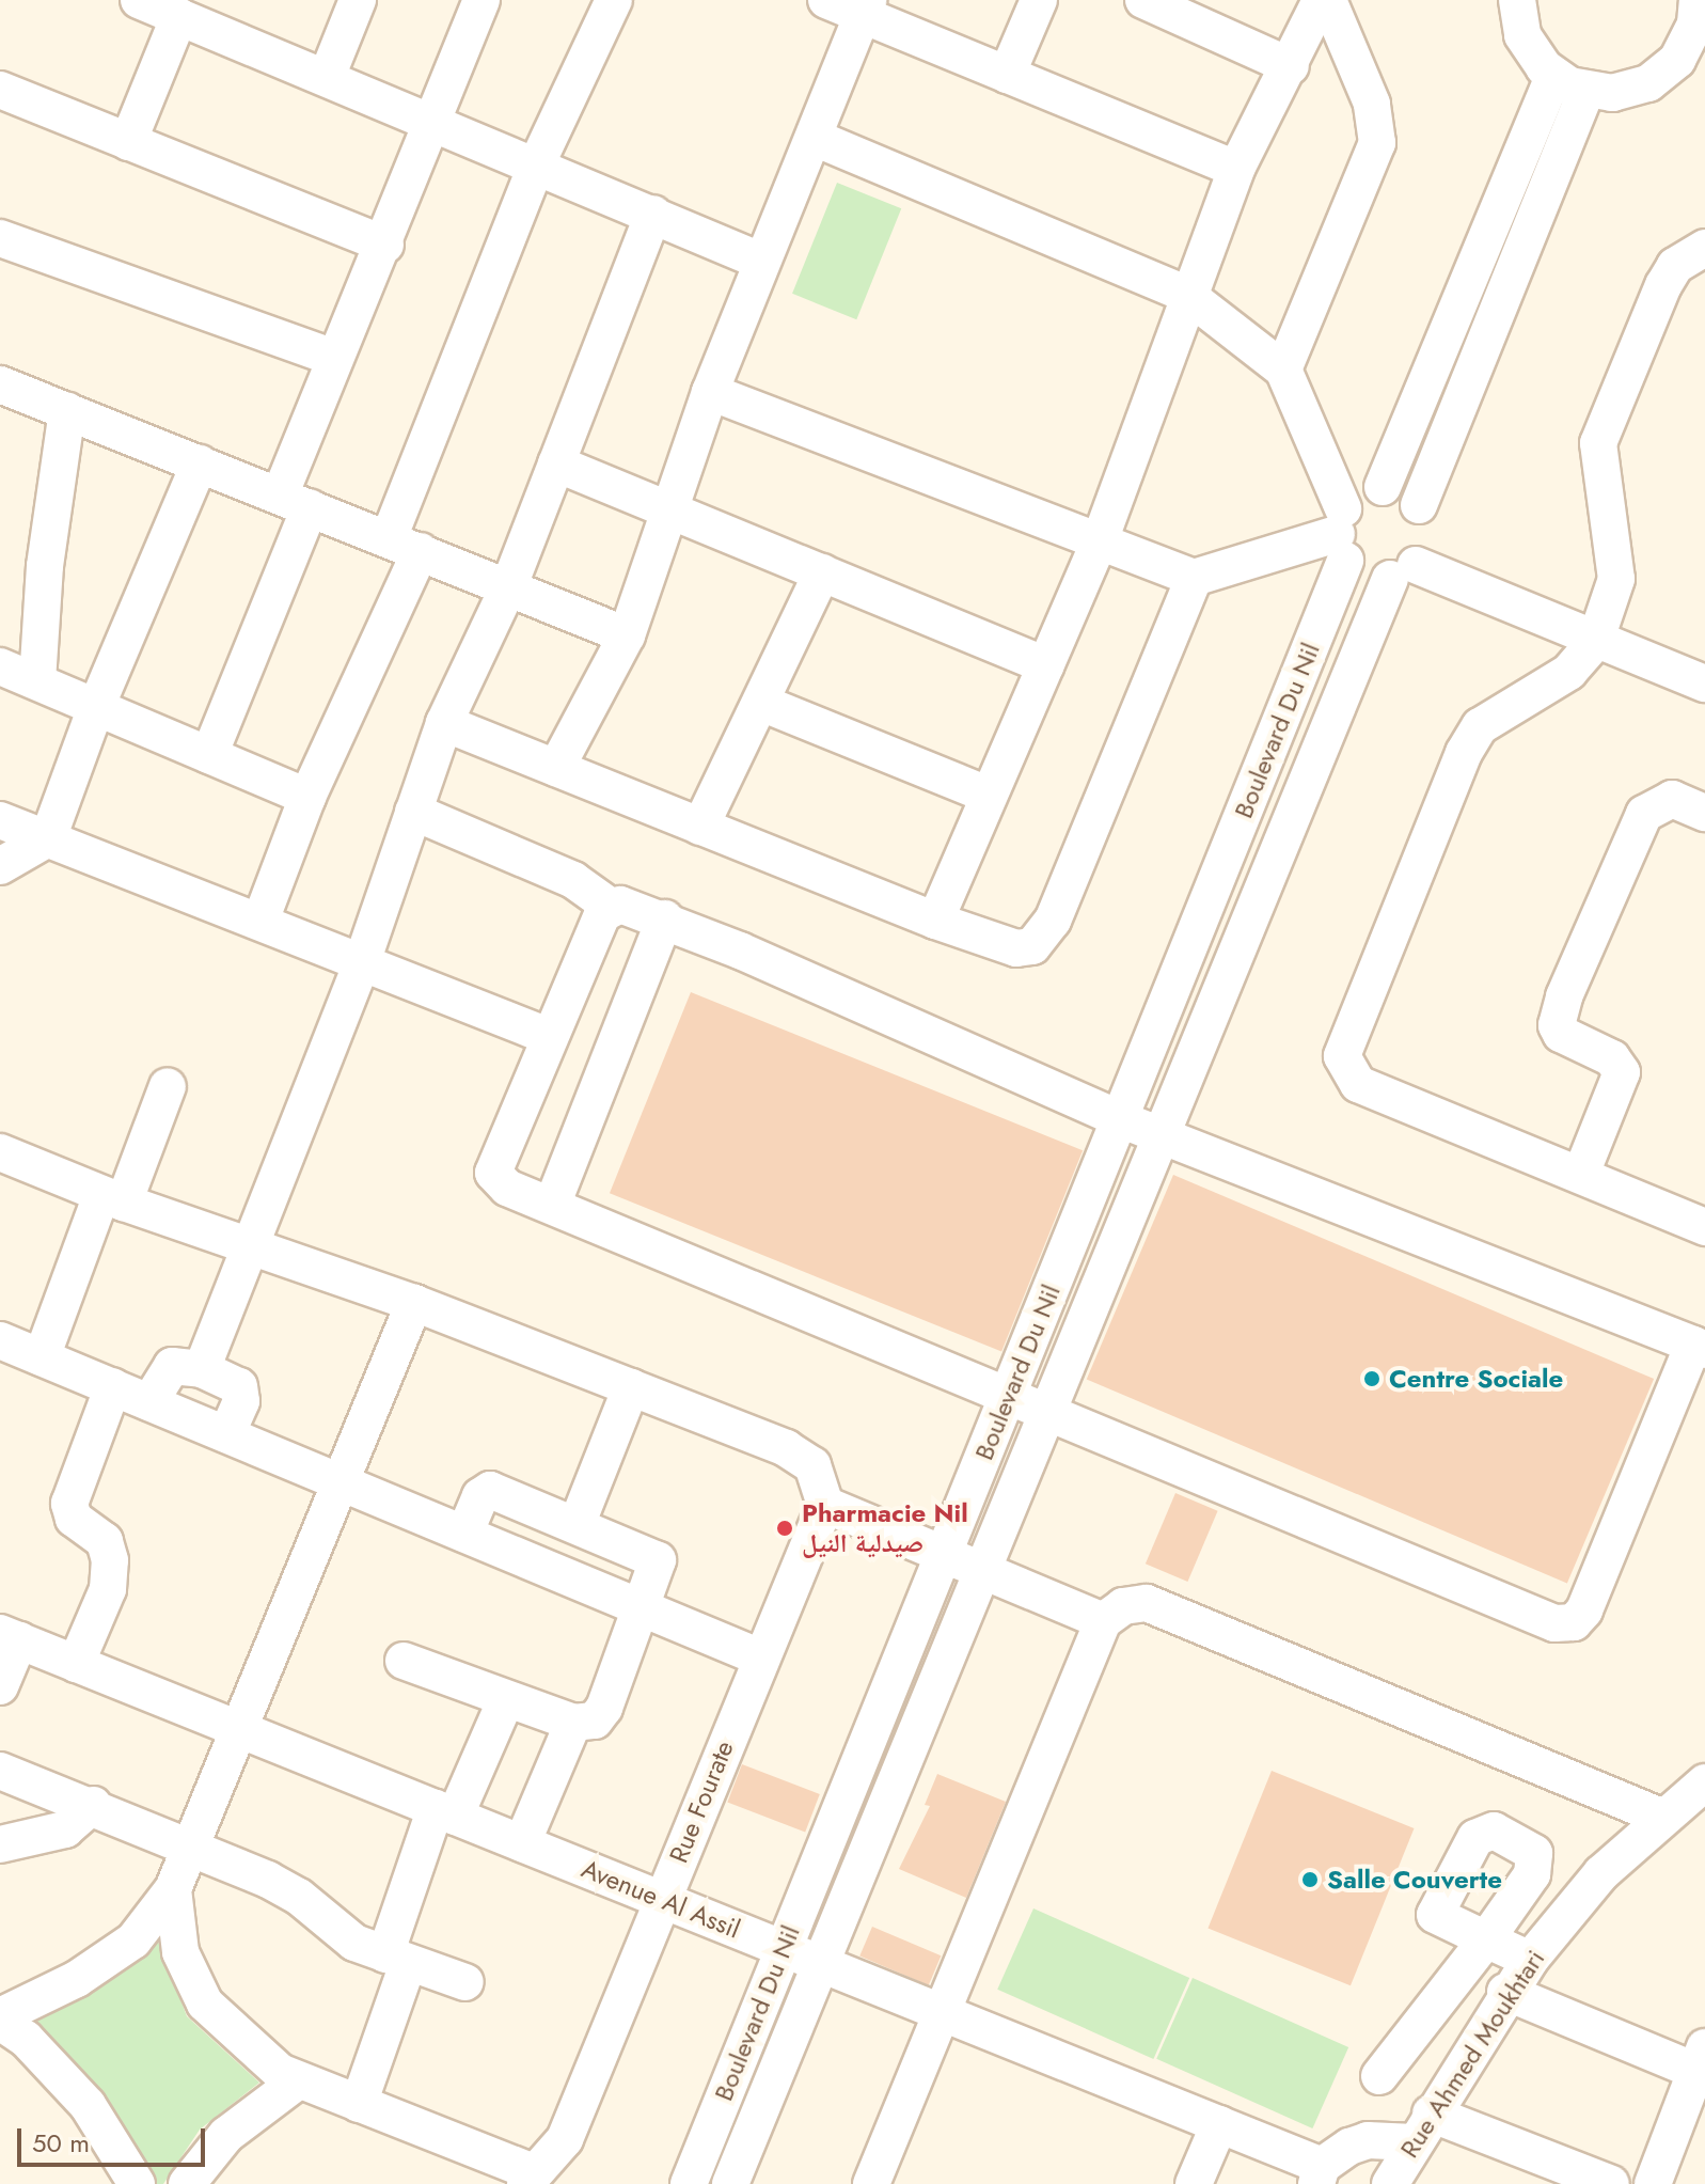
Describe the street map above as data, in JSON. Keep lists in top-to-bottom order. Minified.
{"streets":{"street":["Boulevard Du Nil","Rue Fourate","Avenue Al Assil","Rue Ahmed Moukhtari"]},"crossings":[["Boulevard Du Nil","Avenue Al Assil"],["Rue Fourate","Avenue Al Assil"],["Avenue Al Assil","Rue Ahmed Moukhtari"]],"places":["Centre Sociale","Pharmacie Nil صيدلية النيل","Salle Couverte"],"scale_bar":"50 m"}
